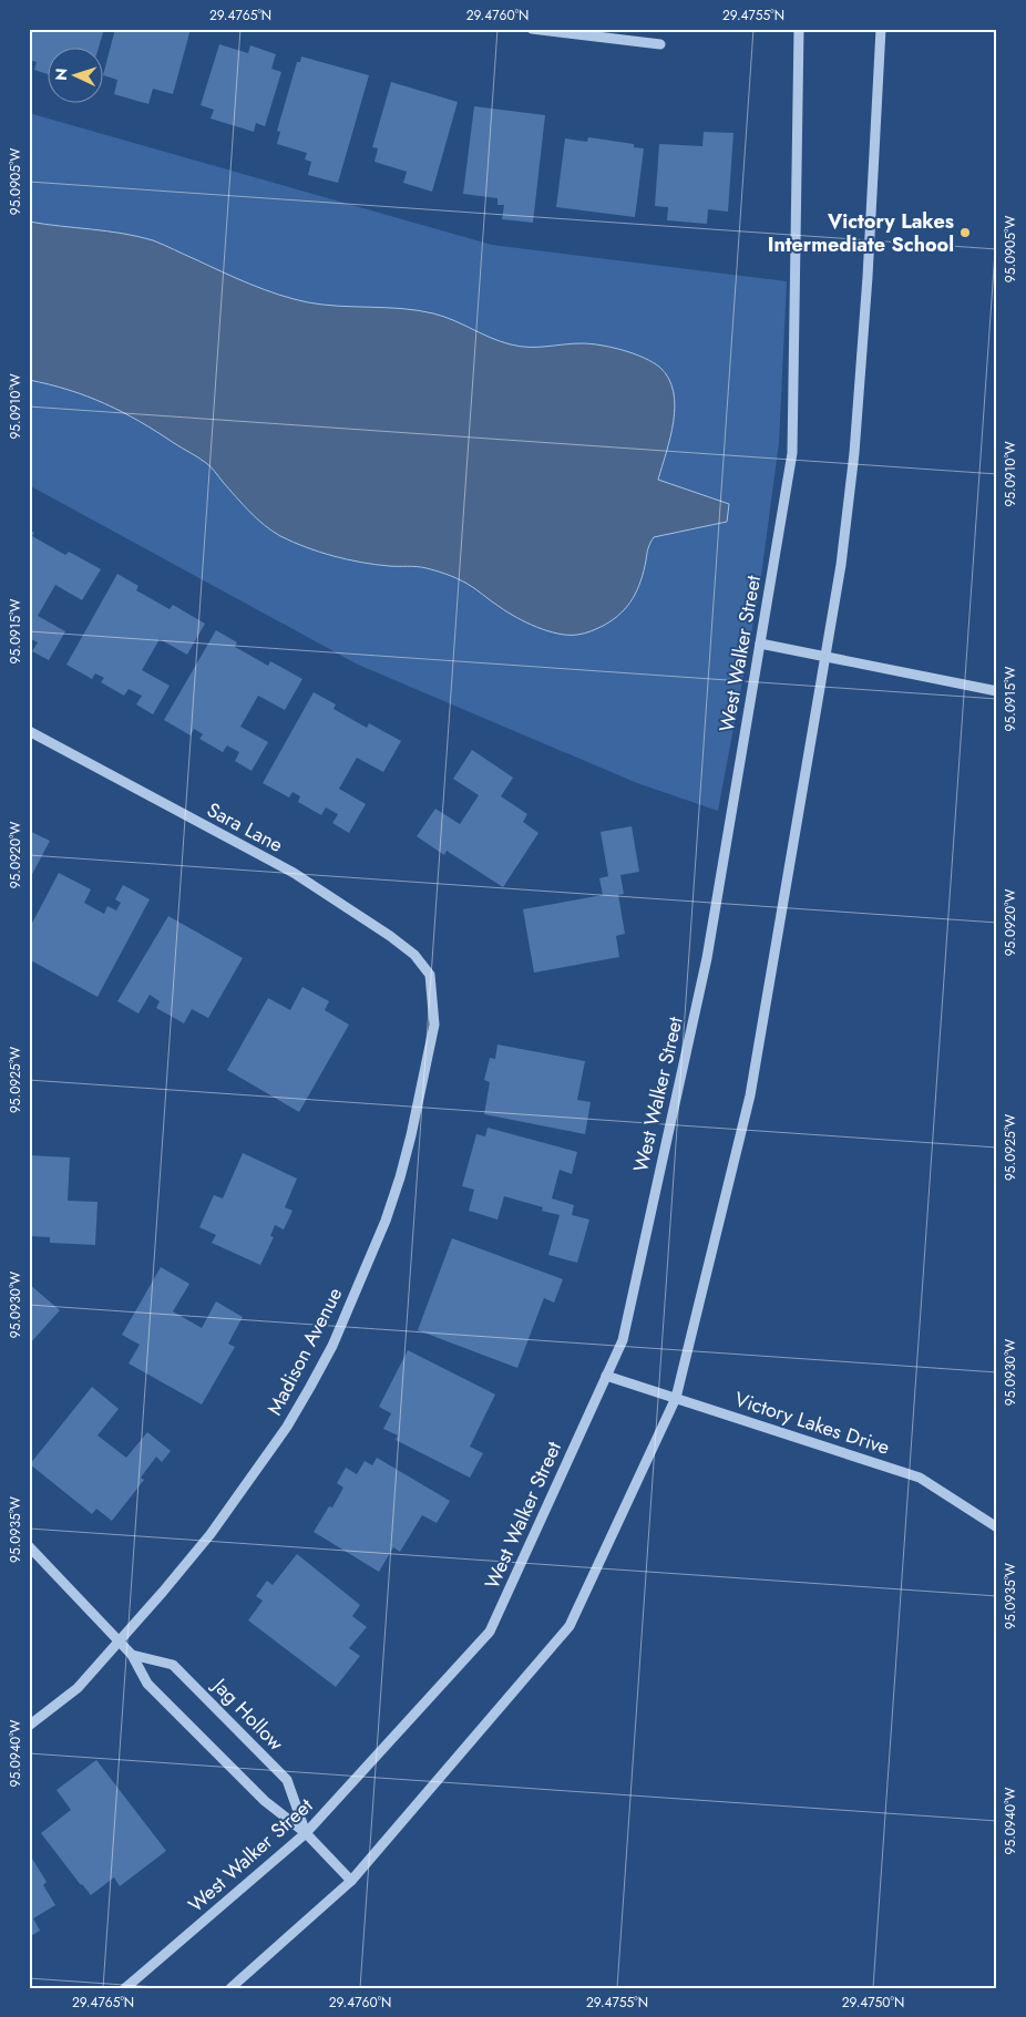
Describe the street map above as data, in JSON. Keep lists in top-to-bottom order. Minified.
{"streets":{"street":["West Walker Street","Sara Lane","Madison Avenue","Victory Lakes Drive","Jag Hollow"]},"crossings":[["West Walker Street","Victory Lakes Drive"],["West Walker Street","Jag Hollow"],["Sara Lane","Madison Avenue"],["Madison Avenue","Jag Hollow"]],"places":["Victory Lakes Intermediate School"],"north":"left","coordinates":["29.4765°N","29.4760°N","29.4755°N","95.0905°W","95.0910°W","95.0915°W","95.0920°W","95.0925°W","95.0930°W","95.0935°W","95.0940°W","29.4750°N"]}
